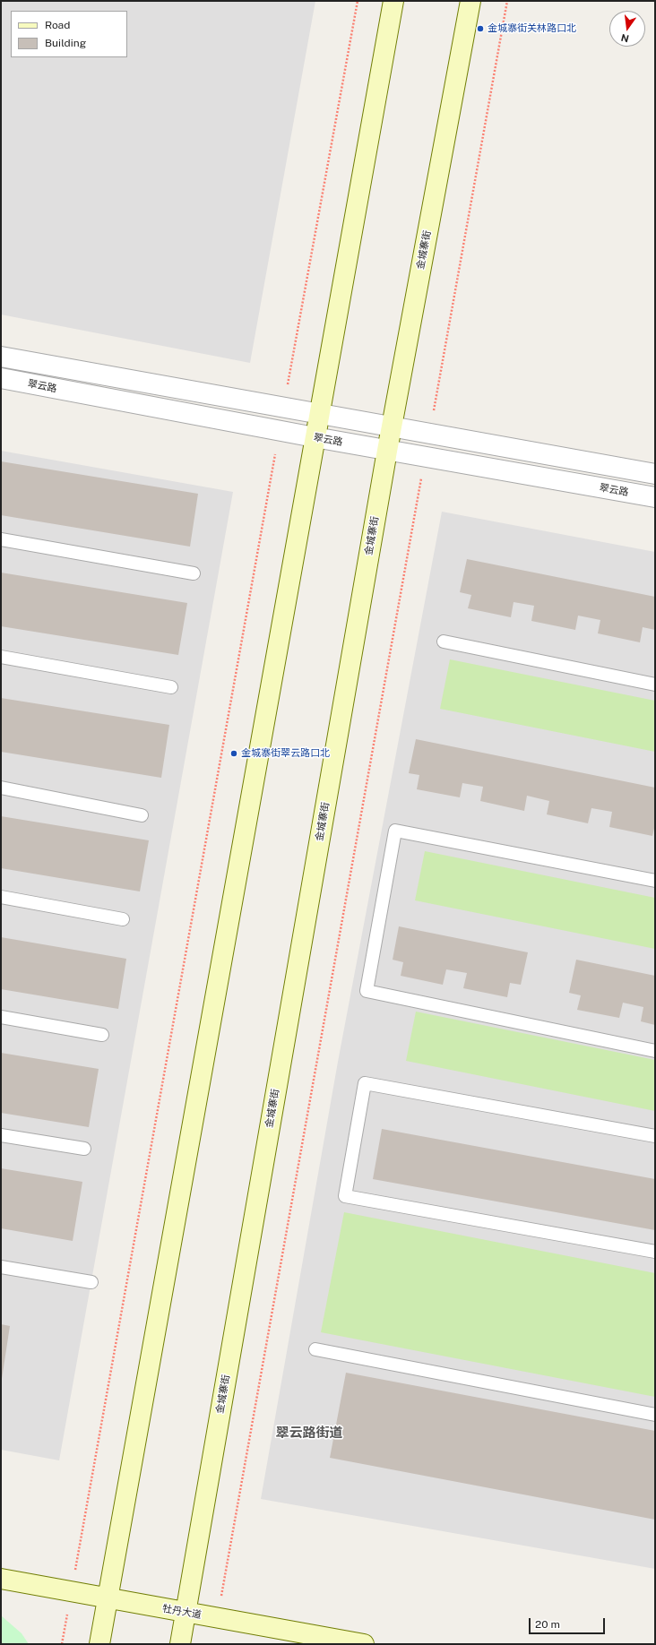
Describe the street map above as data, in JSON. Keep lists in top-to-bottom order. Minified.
{"streets":{"main road":["金城寨街","牡丹大道"],"street":["翠云路"]},"crossings":[["金城寨街","翠云路"],["金城寨街","牡丹大道"]],"districts":["翠云路街道"],"places":["金城寨街关林路口北","金城寨街翠云路口北"],"legend":["Road","Building"],"scale_bar":"20 m","north":"bottom"}
